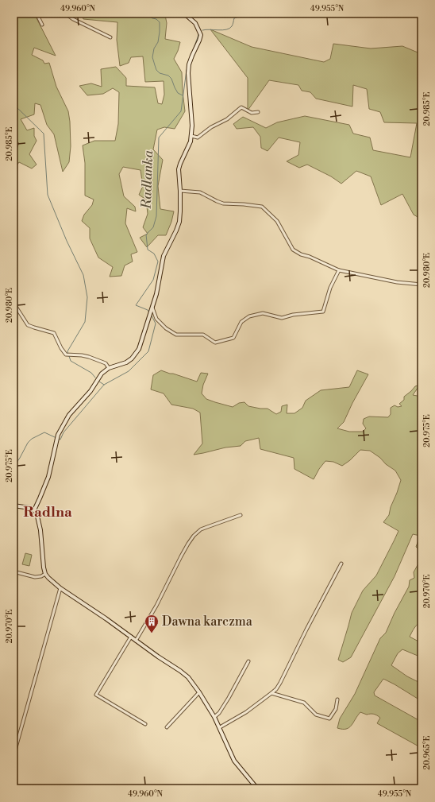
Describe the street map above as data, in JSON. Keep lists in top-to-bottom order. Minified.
{"districts":["Radlna"],"water":["Radlanka"],"places":{"building":["Dawna karczma"]},"coordinates":["49.960°N","49.955°N","20.985°E","20.980°E","20.975°E","20.970°E","20.965°E"]}
